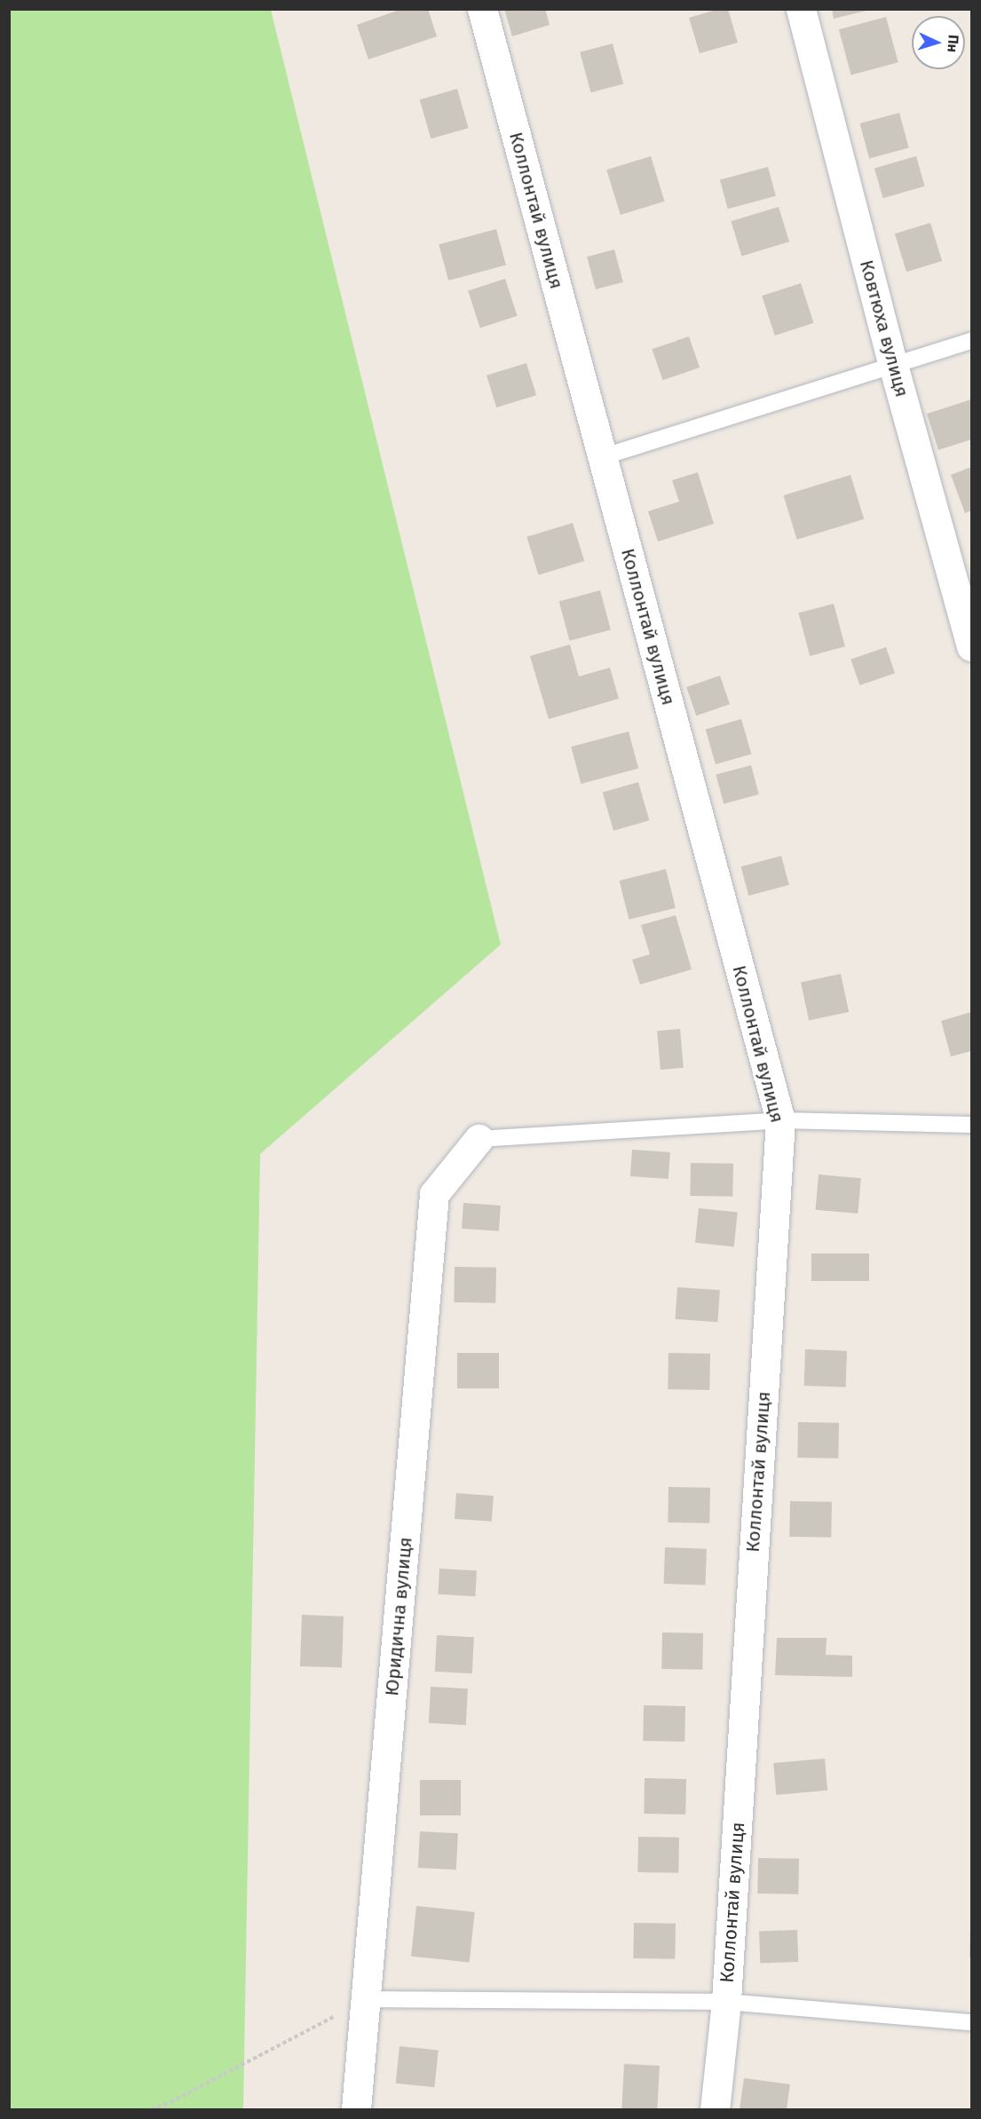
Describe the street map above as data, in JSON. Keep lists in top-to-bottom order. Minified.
{"streets":{"street":["Коллонтай вулиця","Ковтюха вулиця","Юридична вулиця"]},"north":"right"}
